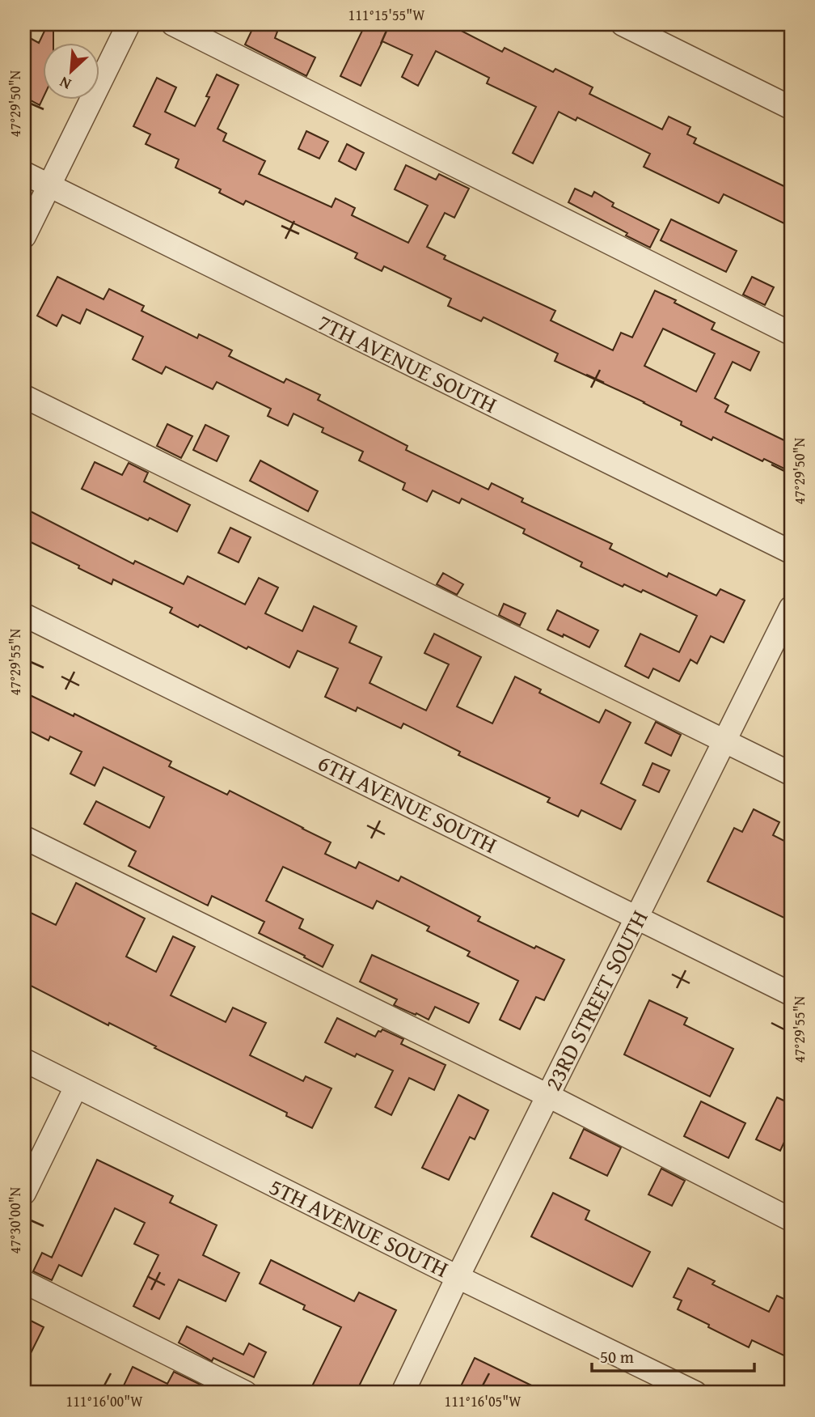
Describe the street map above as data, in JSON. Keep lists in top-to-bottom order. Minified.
{"streets":{"street":["7TH AVENUE SOUTH","6TH AVENUE SOUTH","23RD STREET SOUTH","5TH AVENUE SOUTH"]},"crossings":[["6TH AVENUE SOUTH","23RD STREET SOUTH"],["23RD STREET SOUTH","5TH AVENUE SOUTH"]],"scale_bar":"50 m","north":"bottom left","coordinates":["111°15'55\"W","47°29'50\"N","47°29'55\"N","47°30'00\"N","111°16'00\"W","111°16'05\"W"]}
